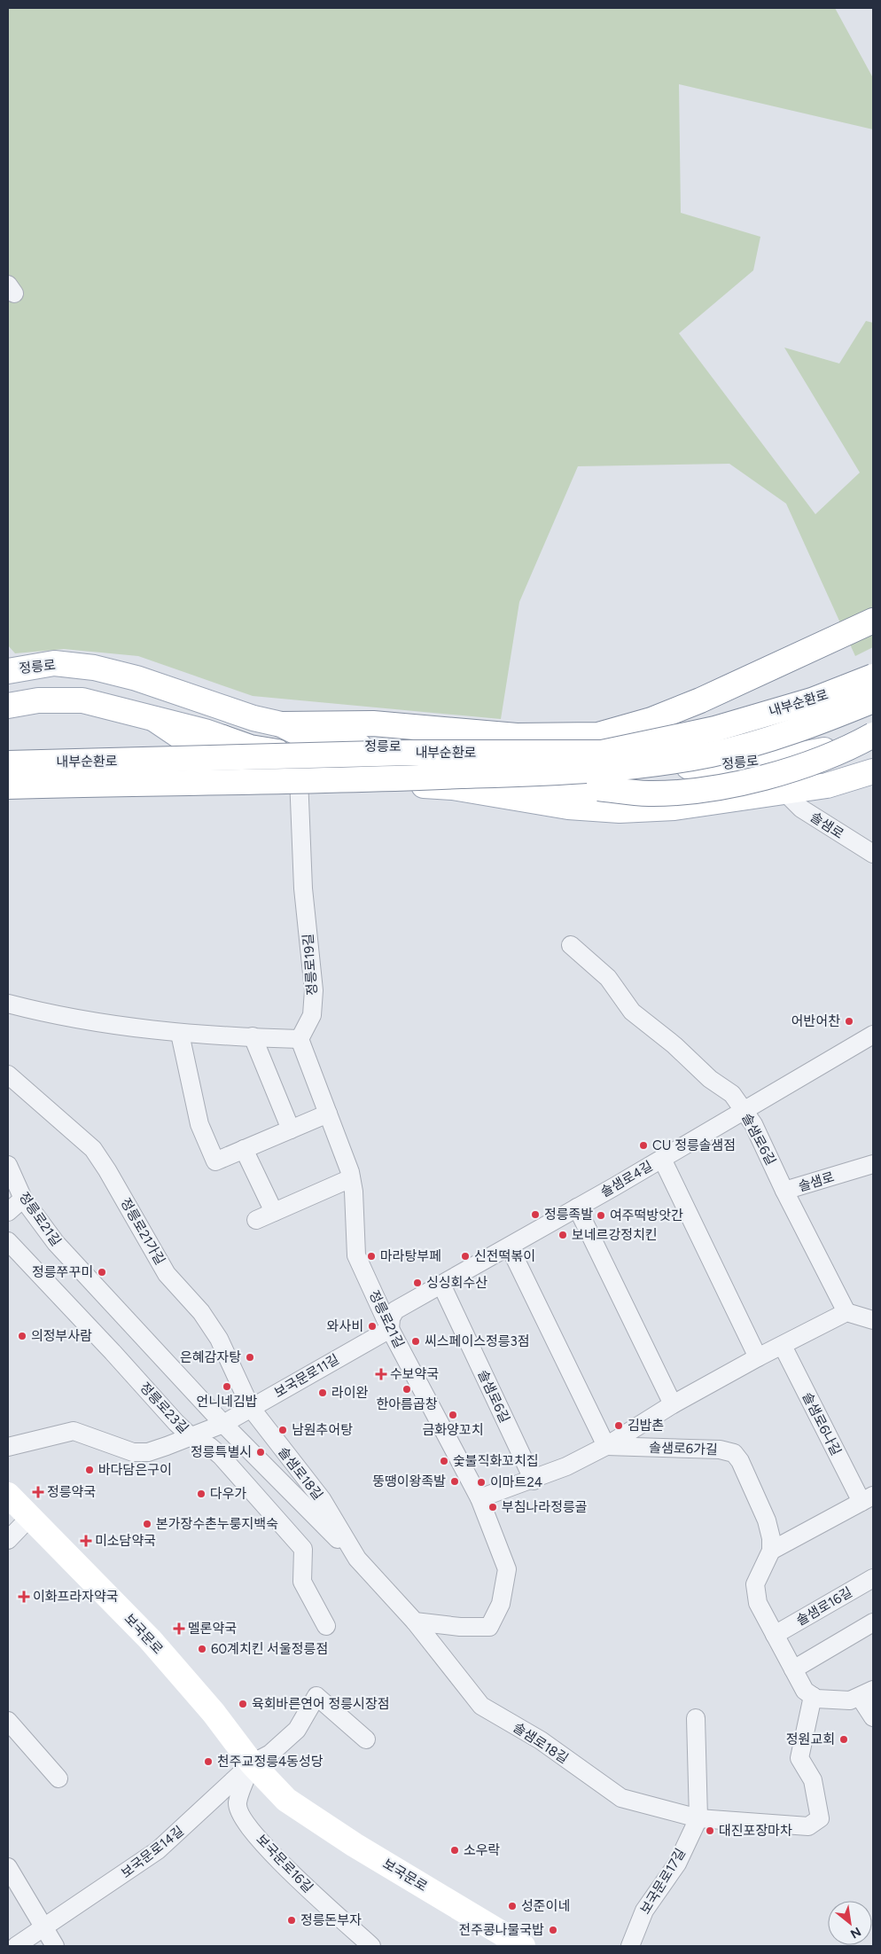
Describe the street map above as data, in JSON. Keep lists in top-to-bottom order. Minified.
{"streets":{"main road":["정릉로","내부순환로","보국문로"],"street":["솔샘로","정릉로19길","솔샘로6길","솔샘로4길","정릉로21길","정릉로21가길","보국문로11길","정릉로23길","솔샘로6나길","솔샘로6가길","솔샘로18길","솔샘로16길","보국문로14길","보국문로16길","보국문로17길"]},"crossings":[["솔샘로","솔샘로6길"],["정릉로19길","정릉로21길"],["솔샘로6길","솔샘로4길"],["솔샘로4길","정릉로21길"],["솔샘로4길","보국문로11길"],["정릉로21길","보국문로11길"],["정릉로21가길","보국문로11길"],["정릉로21가길","솔샘로18길"],["보국문로11길","정릉로23길"],["보국문로11길","솔샘로18길"],["솔샘로18길","보국문로17길"],["보국문로","보국문로14길"],["보국문로","보국문로16길"],["보국문로14길","보국문로16길"]],"places":{"other":["어반어찬","CU 정릉솔샘점","정릉족발","여주떡방앗간","보네르강정치킨","마라탕부페","신전떡볶이","정릉쭈꾸미","싱싱회수산","와사비","의정부사람","씨스페이스정릉3점","은혜감자탕","언니네김밥","한아름곱창","라이완","금화양꼬치","김밥촌","남원추어탕","정릉특별시","숯불직화꼬치집","바다담은구이","뚱땡이왕족발","이마트24","다우가","부침나라정릉골","본가장수촌누룽지백숙","60계치킨 서울정릉점","육회바른연어 정릉시장점","정원교회","천주교정릉4동성당","대진포장마차","소우락","성준이네","정릉돈부자","전주콩나물국밥"],"health":["수보약국","정릉약국","미소담약국","이화프라자약국","멜론약국"]},"north":"bottom right"}
